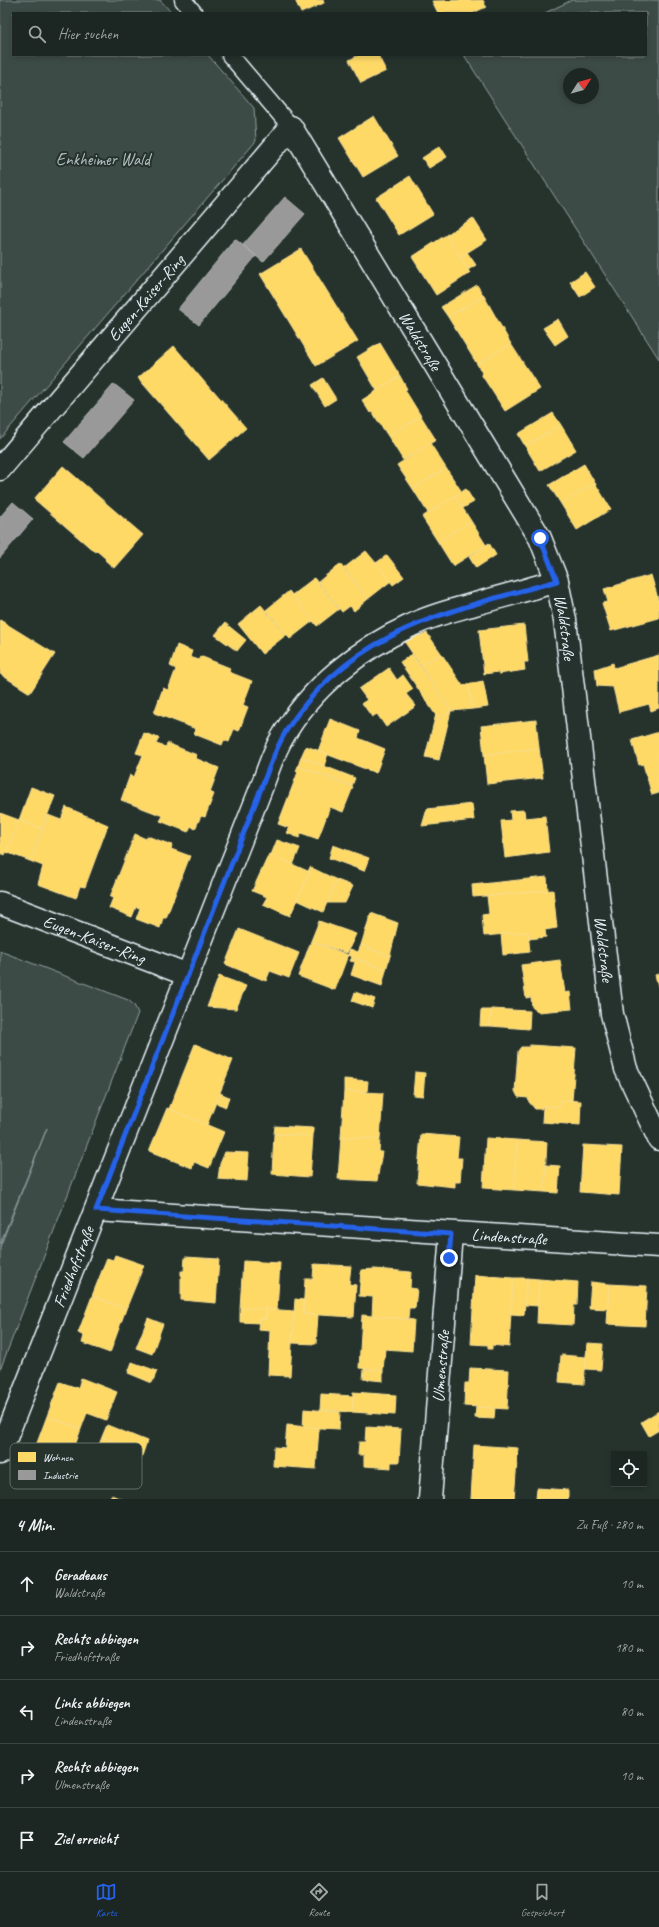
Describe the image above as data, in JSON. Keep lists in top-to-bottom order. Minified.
{"streets":{"street":["Eugen-Kaiser-Ring","Waldstraße","Lindenstraße","Friedhofstraße","Ulmenstraße"]},"crossings":[["Eugen-Kaiser-Ring","Waldstraße"],["Eugen-Kaiser-Ring","Friedhofstraße"],["Waldstraße","Friedhofstraße"],["Lindenstraße","Friedhofstraße"],["Lindenstraße","Ulmenstraße"]],"parks":["Enkheimer Wald"],"legend":["Wohnen","Industrie"],"north":"top right","page":{"search":"Hier suchen","heading":["4 Min.","Zu Fuß · 280 m"],"list":[["Geradeaus","Waldstraße","10 m"],["Rechts abbiegen","Friedhofstraße","180 m"],["Links abbiegen","Lindenstraße","80 m"],["Rechts abbiegen","Ulmenstraße","10 m"],"Ziel erreicht"],"nav":["Karte","Route","Gespeichert"]}}
